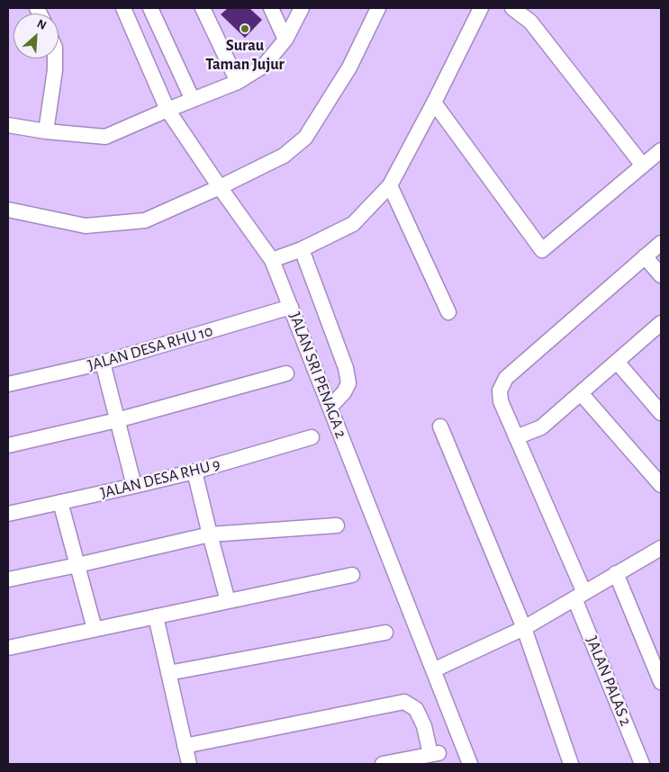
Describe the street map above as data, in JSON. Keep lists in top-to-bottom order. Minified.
{"streets":{"street":["JALAN DESA RHU 10","JALAN SRI PENAGA 2","JALAN DESA RHU 9","JALAN PALAS 2"]},"crossings":[["JALAN DESA RHU 10","JALAN SRI PENAGA 2"]],"places":["Surau Taman Jujur"],"north":"top right"}
